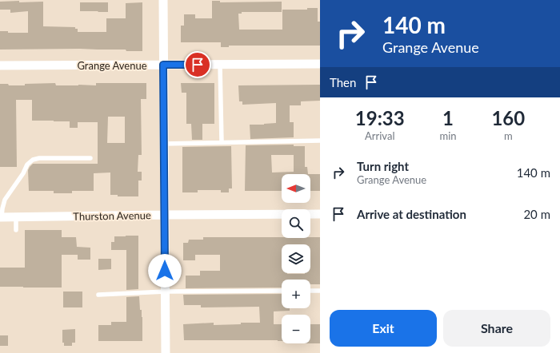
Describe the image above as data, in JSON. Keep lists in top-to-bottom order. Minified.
{"streets":{"street":["Grange Avenue","Thurston Avenue"]},"north":"left","page":{"turn":["140 m","Grange Avenue"],"then":"Then","eta":["19:33","Arrival","1","min","160","m"],"list":[{"name":"Turn right","note":"Grange Avenue","value":"140 m"},{"name":"Arrive at destination","value":"20 m"}],"map_buttons":["+","−"],"buttons":["Exit","Share"]}}
